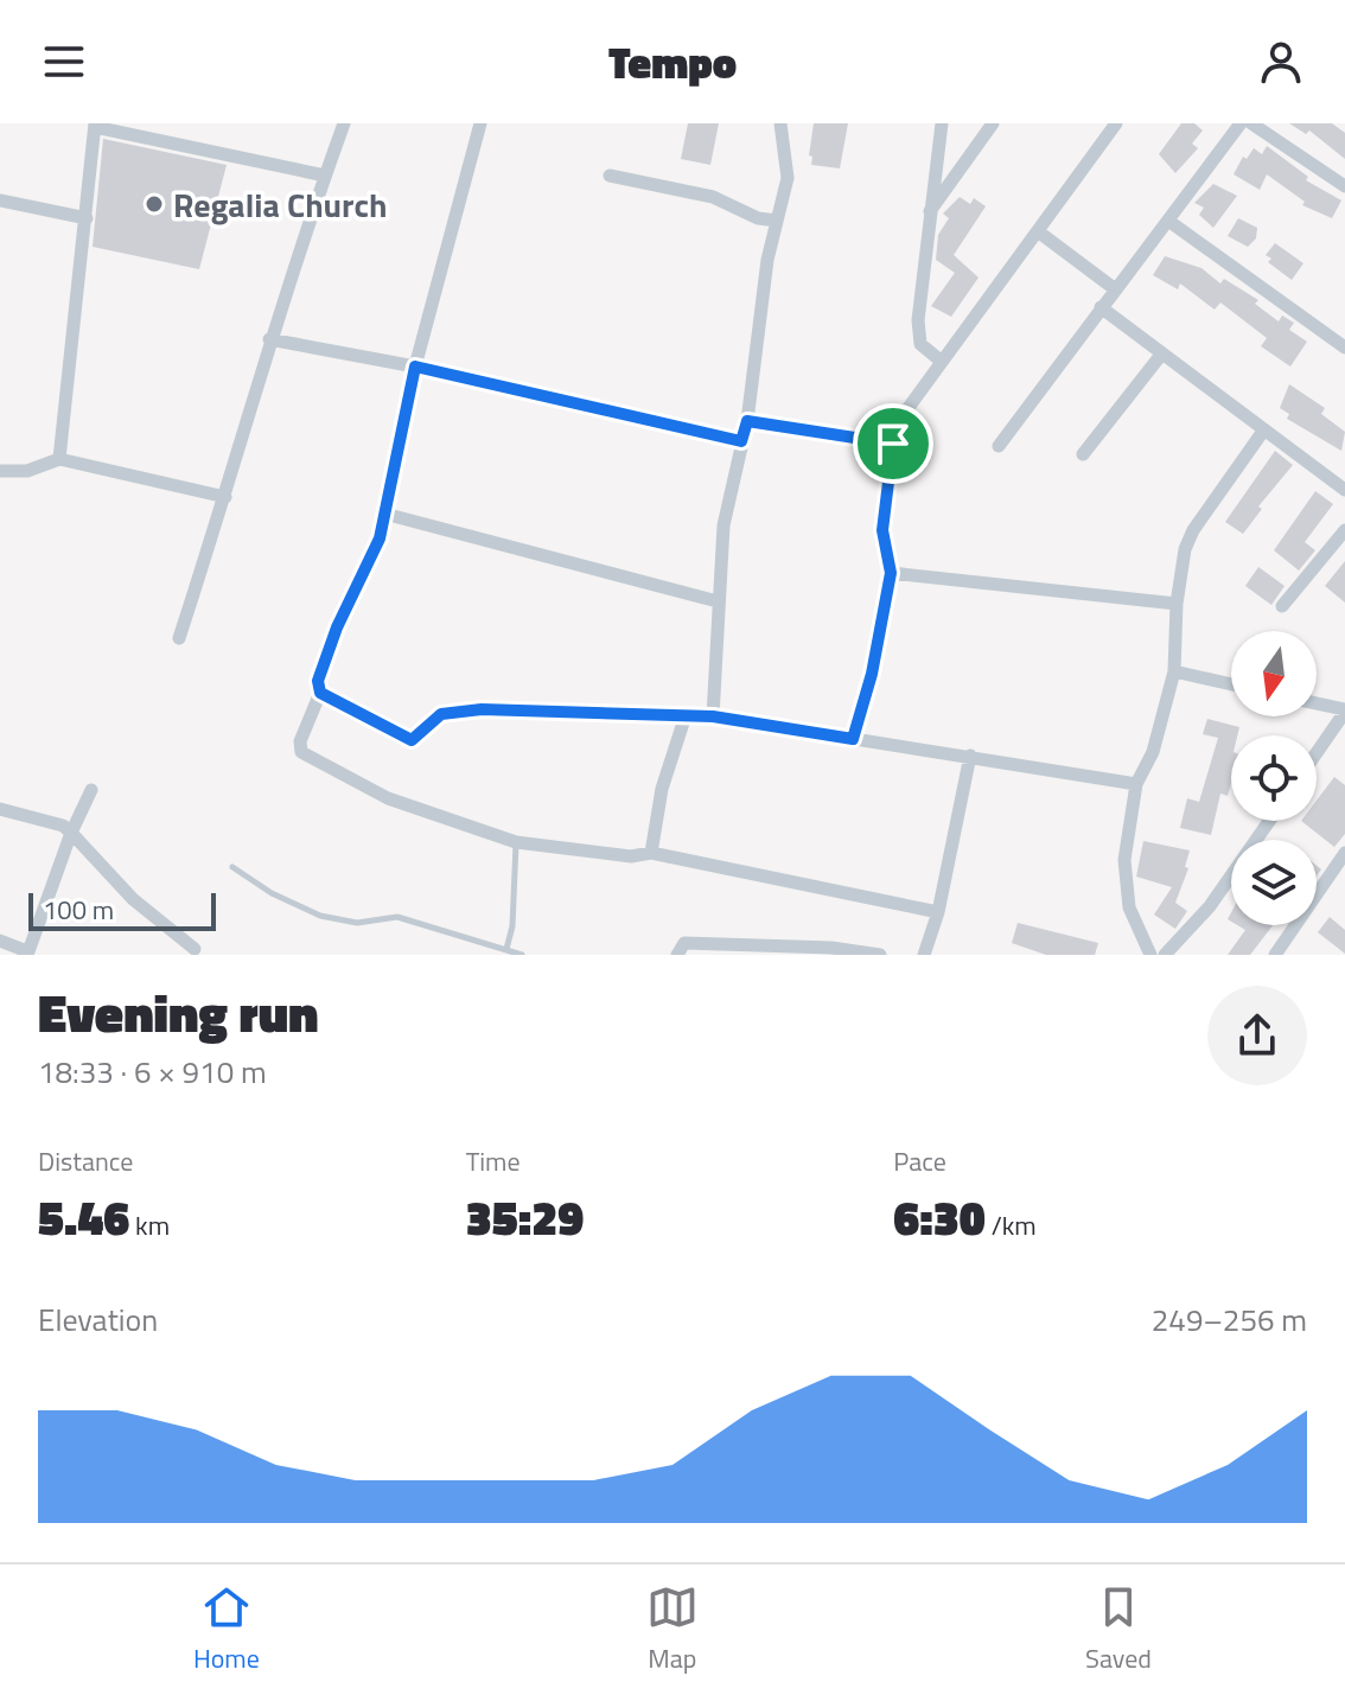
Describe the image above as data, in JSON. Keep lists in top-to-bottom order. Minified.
{"places":["Regalia Church"],"scale_bar":"100 m","north":"bottom","page":{"header":"Tempo","scale":"100 m","heading":["Evening run","18:33 · 6 × 910 m"],"stats":[["Distance","5.46 km"],["Time","35:29"],["Pace","6:30 /km"]],"chart":["Elevation","249–256 m"],"tabs":["Home","Map","Saved"]}}
